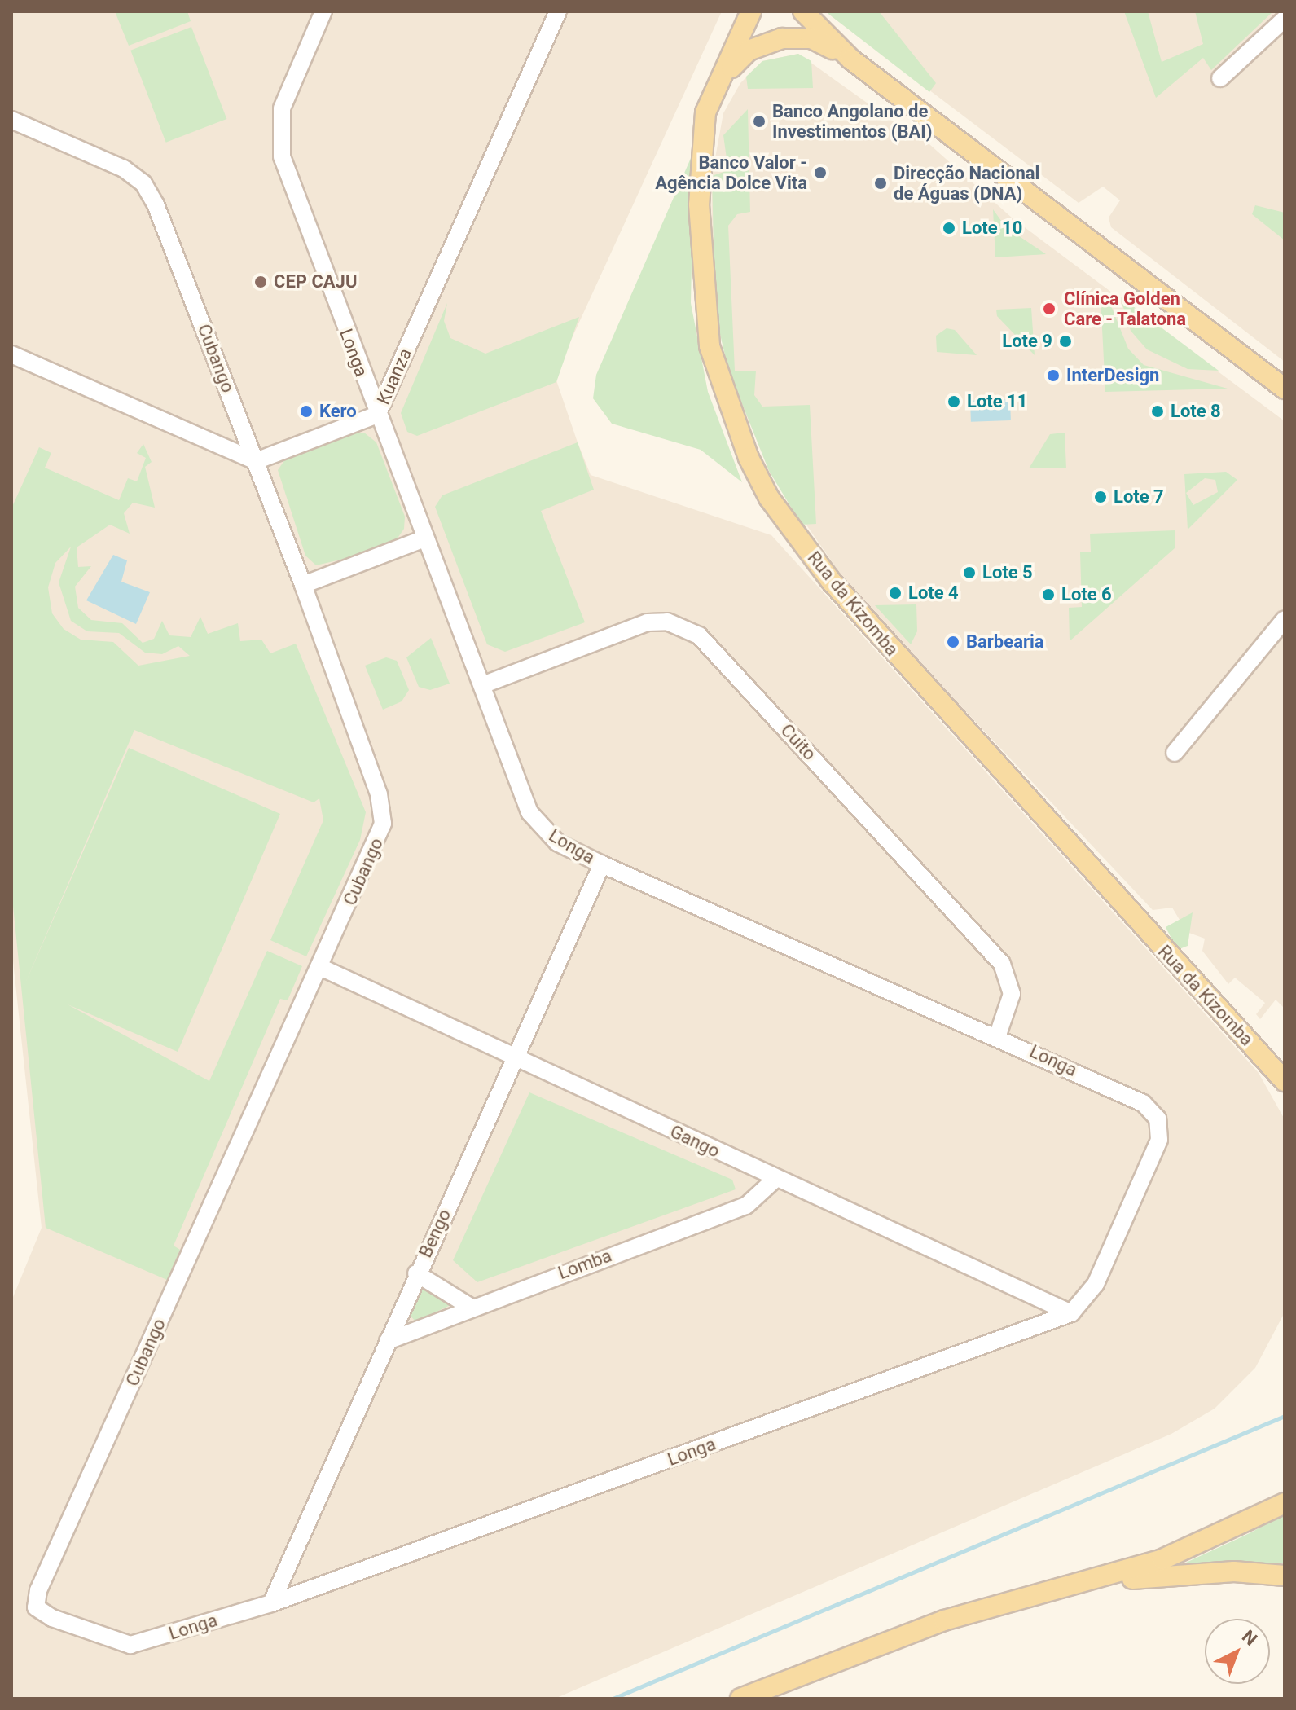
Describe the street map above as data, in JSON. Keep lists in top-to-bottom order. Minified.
{"streets":{"main road":["Rua da Kizomba"],"street":["Longa","Cubango","Kuanza","Cuito","Gango","Bengo","Lomba"]},"crossings":[["Longa","Cubango"],["Longa","Kuanza"],["Longa","Cuito"],["Longa","Gango"],["Longa","Bengo"],["Cubango","Kuanza"],["Cubango","Gango"],["Gango","Bengo"],["Gango","Lomba"],["Bengo","Lomba"]],"places":["Banco Angolano de Investimentos (BAI)","Banco Valor - Agência Dolce Vita","Direcção Nacional de Águas (DNA)","Lote 10","CEP CAJU","Clínica Golden Care - Talatona","Lote 9","InterDesign","Lote 11","Kero","Lote 8","Lote 7","Lote 5","Lote 4","Lote 6","Barbearia"],"north":"top right"}
